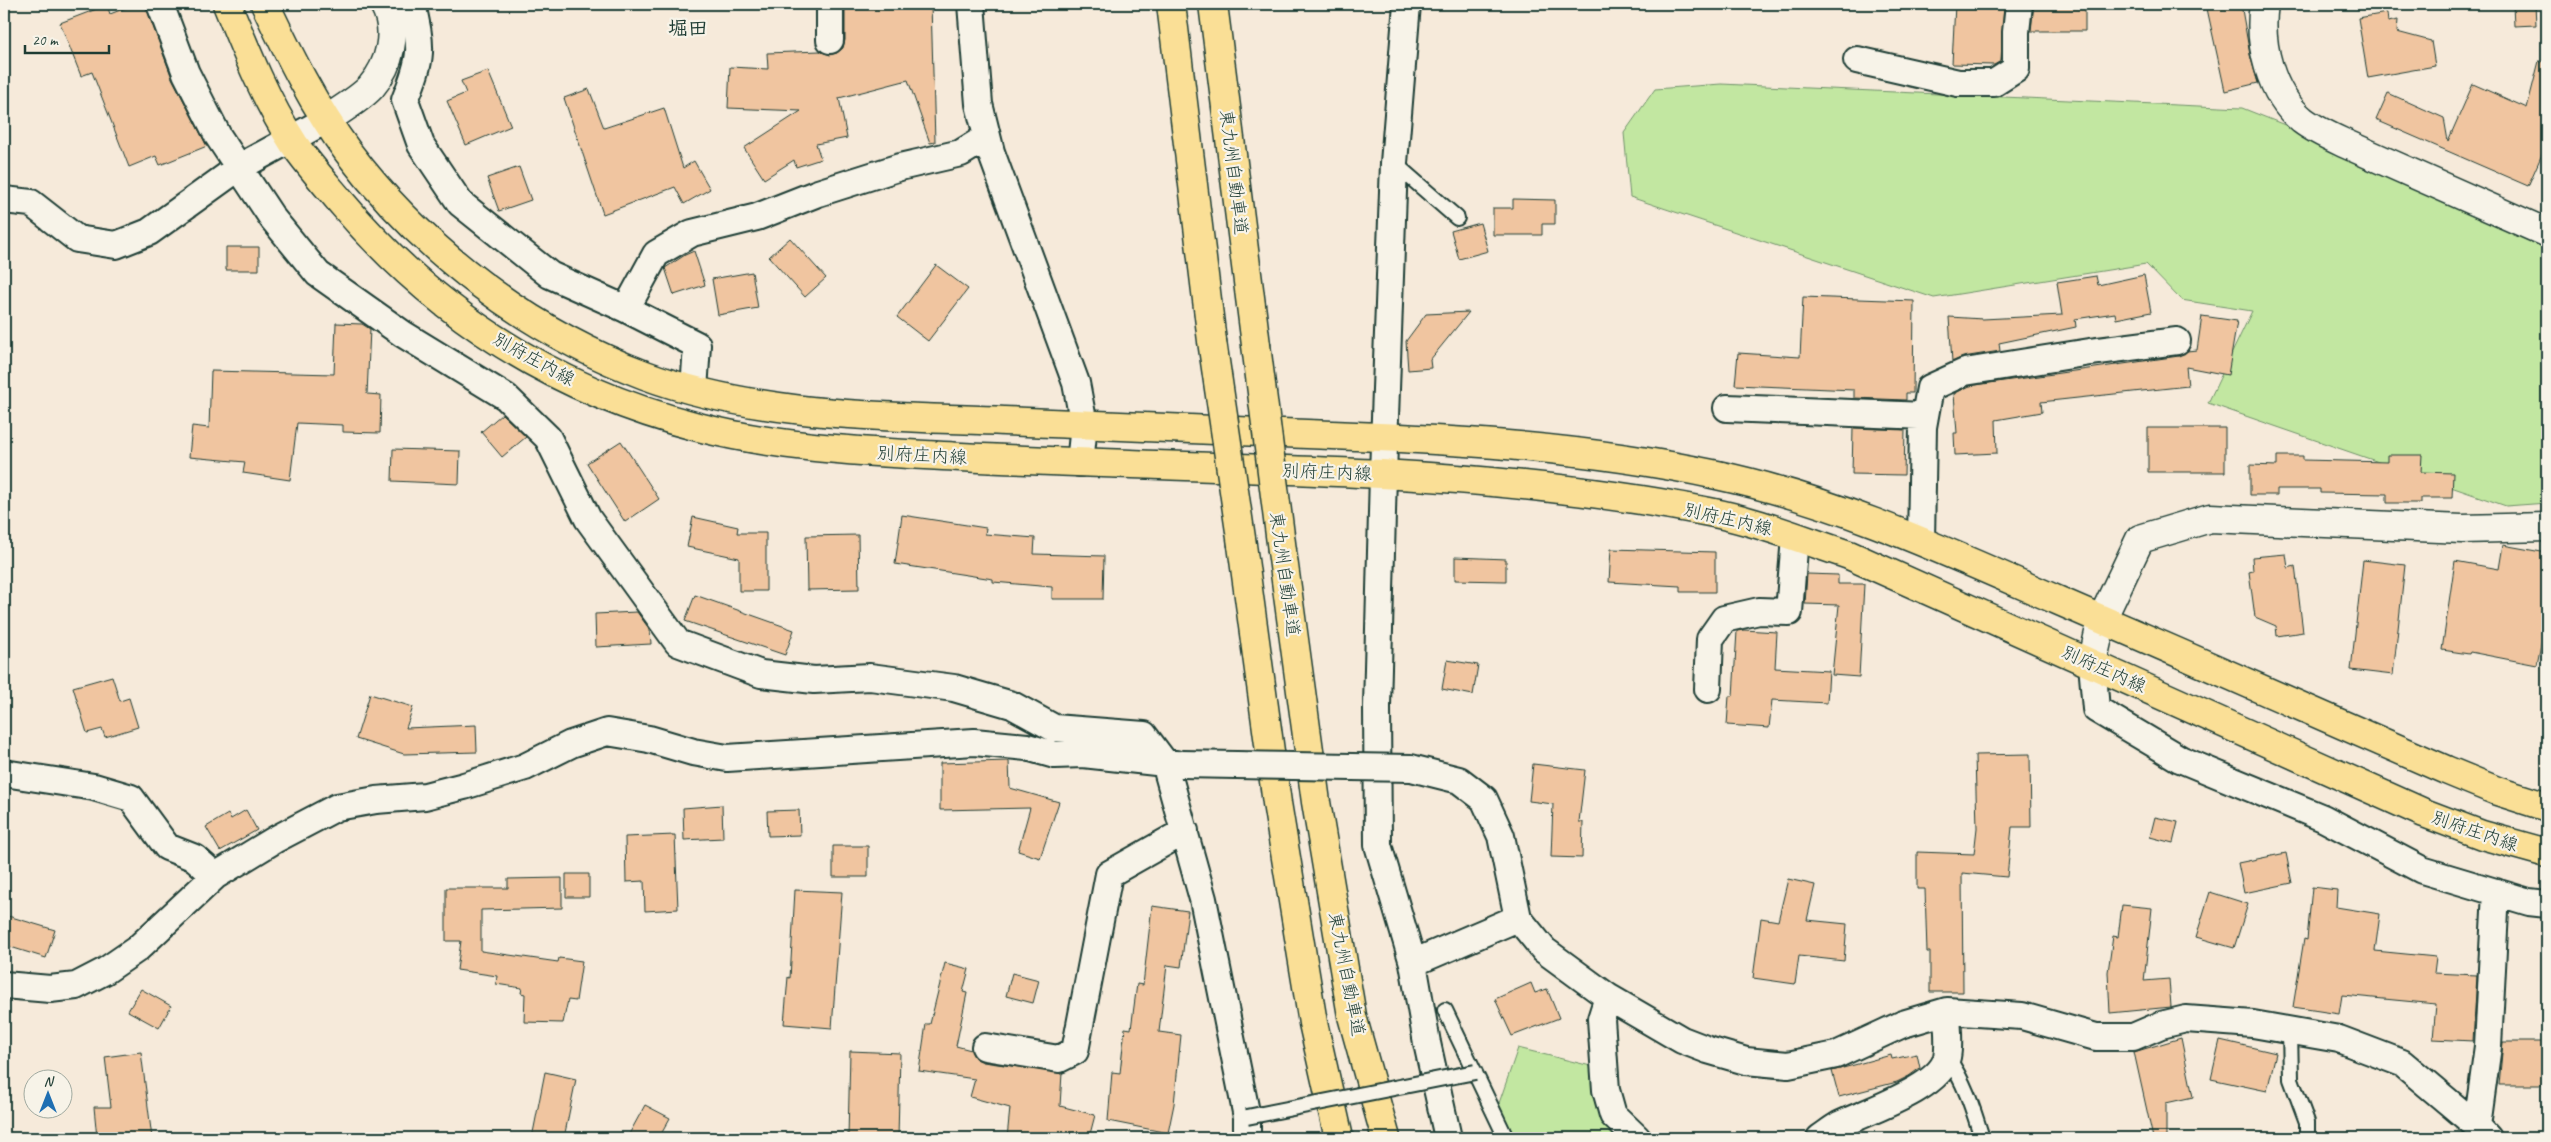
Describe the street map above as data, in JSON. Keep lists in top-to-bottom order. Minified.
{"streets":{"main road":["東九州自動車道","別府庄内線"]},"districts":["堀田"],"scale_bar":"20 m","north":"top"}
